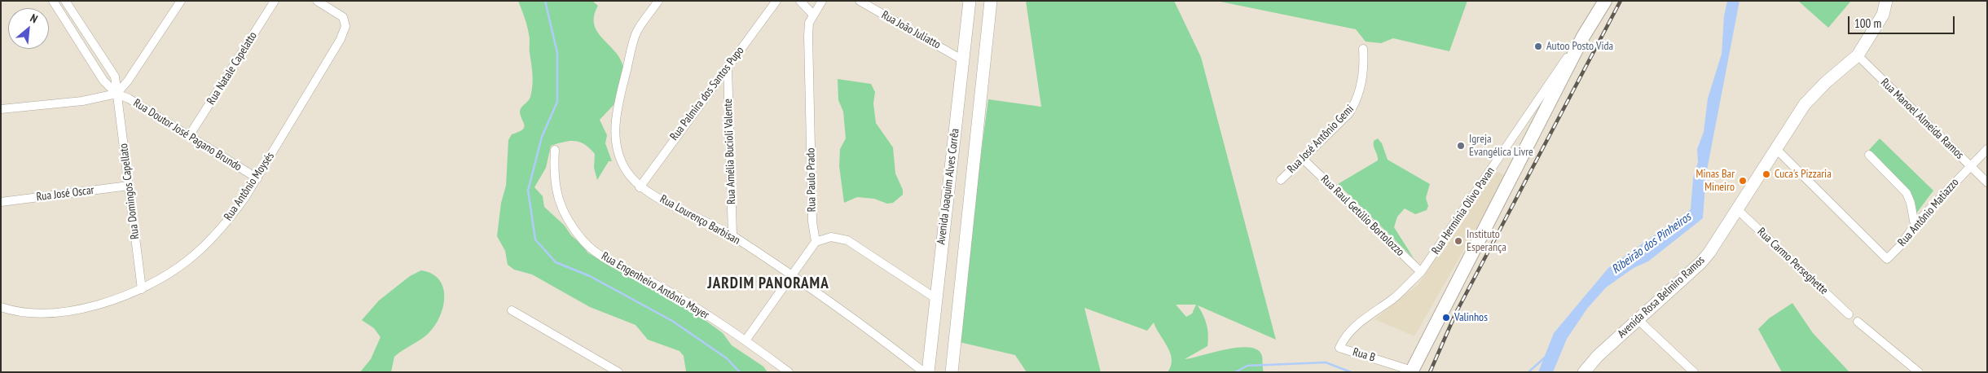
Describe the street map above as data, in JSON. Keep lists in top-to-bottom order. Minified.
{"streets":{"main road":["Avenida Joaquim Alves Corrêa","Avenida Rosa Belmiro Ramos"],"street":["Rua João Juliatto","Rua Natale Capelatto","Rua Palmira dos Santos Pupo","Rua Manoel Almeida Ramos","Rua Doutor José Pagano Brundo","Rua José Antônio Gemi","Rua Amélia Bucioli Valente","Rua Paulo Prado","Rua Antônio Moysés","Rua Domingos Capellato","Rua José Oscar","Rua Hermínia Olivo Pavan","Rua Antônio Matiazzo","Rua Raul Getúlio Bortolozzo","Rua Lourenço Barbisan","Rua Carmo Perseghette","Rua Engenheiro Antônio Mayer","Rua B"]},"crossings":[["Rua João Juliatto","Avenida Joaquim Alves Corrêa"],["Rua Natale Capelatto","Rua Doutor José Pagano Brundo"],["Rua Palmira dos Santos Pupo","Rua Amélia Bucioli Valente"],["Rua Palmira dos Santos Pupo","Rua Lourenço Barbisan"],["Rua Manoel Almeida Ramos","Rua Antônio Matiazzo"],["Rua Manoel Almeida Ramos","Avenida Rosa Belmiro Ramos"],["Rua Doutor José Pagano Brundo","Rua Antônio Moysés"],["Rua Doutor José Pagano Brundo","Rua Domingos Capellato"],["Rua José Antônio Gemi","Rua Raul Getúlio Bortolozzo"],["Rua Amélia Bucioli Valente","Rua Lourenço Barbisan"],["Rua Antônio Moysés","Rua Domingos Capellato"],["Rua Domingos Capellato","Rua José Oscar"],["Rua Hermínia Olivo Pavan","Rua Raul Getúlio Bortolozzo"],["Rua Hermínia Olivo Pavan","Rua B"],["Rua Antônio Matiazzo","Avenida Rosa Belmiro Ramos"],["Rua Carmo Perseghette","Avenida Rosa Belmiro Ramos"]],"districts":["JARDIM PANORAMA"],"water":["Ribeirão dos Pinheiros"],"places":["Autoo Posto Vida","Igreja Evangélica Livre","Cuca's Pizzaria","Minas Bar Mineiro","Instituto Esperança","Valinhos"],"scale_bar":"100 m","north":"top right"}
